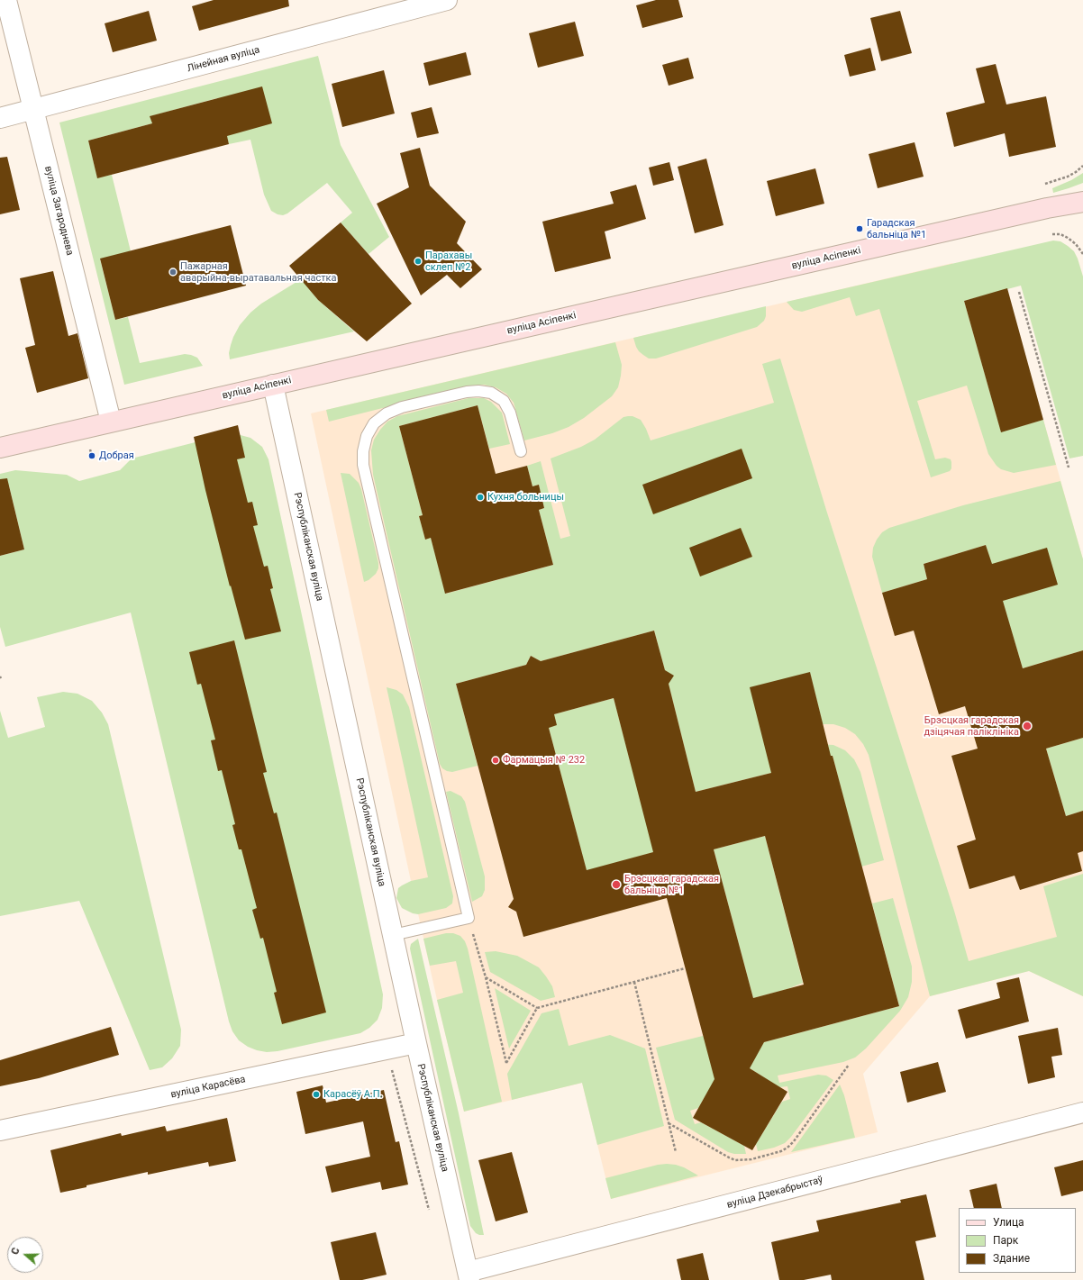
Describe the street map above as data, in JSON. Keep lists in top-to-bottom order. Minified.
{"streets":{"main road":["вуліца Асіпенкі"],"street":["Лінейная вуліца","вуліца Загароднева","Рэспубліканская вуліца","вуліца Карасёва","вуліца Дзекабрыстаў"]},"crossings":[["Лінейная вуліца","вуліца Загароднева"],["вуліца Загароднева","вуліца Асіпенкі"],["вуліца Асіпенкі","Рэспубліканская вуліца"],["Рэспубліканская вуліца","вуліца Карасёва"],["Рэспубліканская вуліца","вуліца Дзекабрыстаў"]],"places":["Гарадская бальніца №1","Парахавы склеп №2","Пажарная аварыйна-выратавальная частка","Добрая","Кухня больницы","Брэсцкая гарадская дзіцячая паліклініка","Фармацыя № 232","Брэсцкая гарадская бальніца №1","Карасёў А.П."],"legend":["Улица","Парк","Здание"],"north":"left"}
